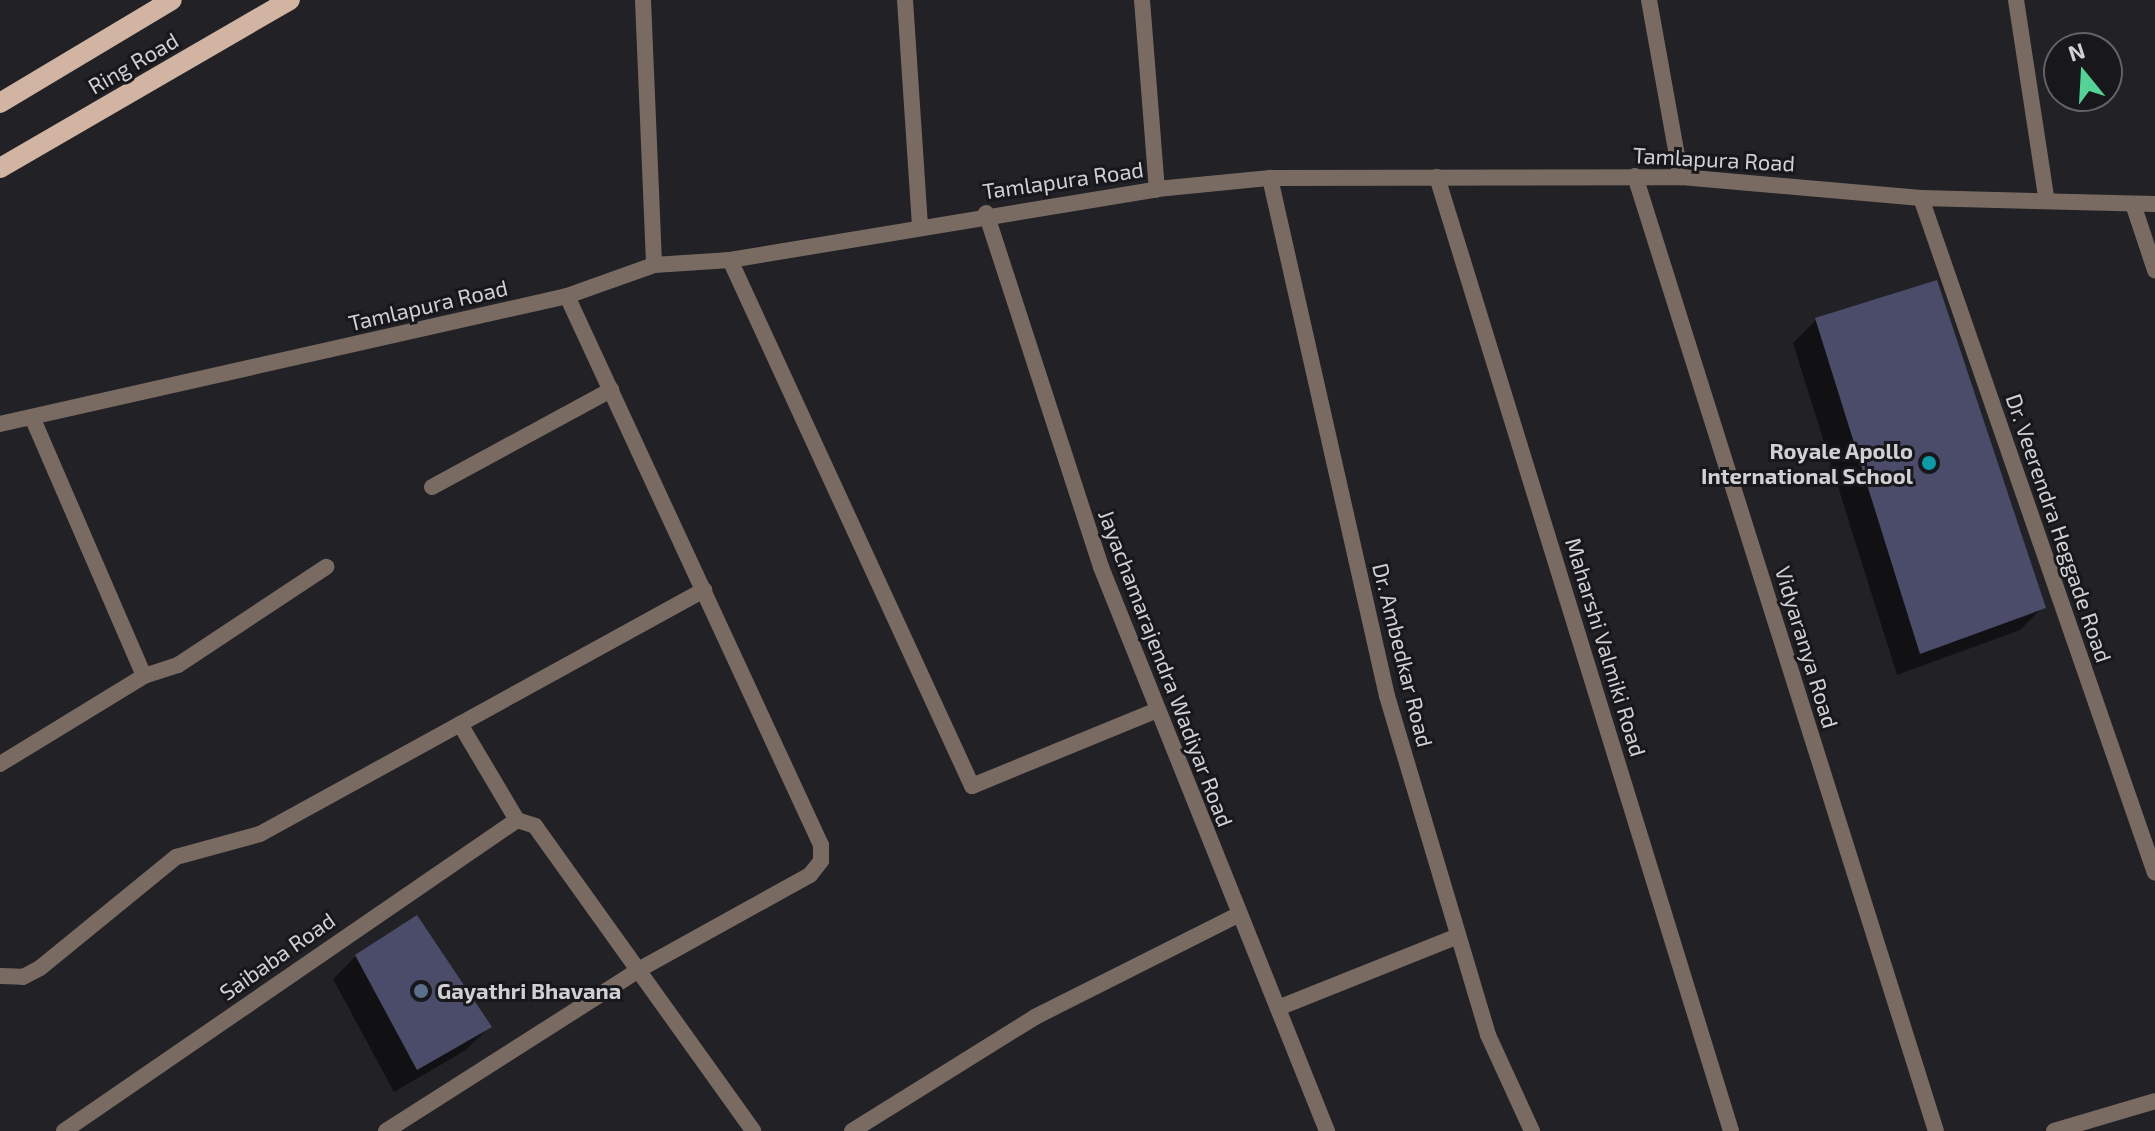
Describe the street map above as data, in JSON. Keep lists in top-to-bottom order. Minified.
{"streets":{"main road":["Ring Road"],"street":["Tamlapura Road","Dr. Veerendra Heggade Road","Maharshi Valmiki Road","Vidyaranya Road","Dr. Ambedkar Road","Jayachamarajendra Wadiyar Road","Saibaba Road"]},"crossings":[["Tamlapura Road","Dr. Veerendra Heggade Road"],["Tamlapura Road","Maharshi Valmiki Road"],["Tamlapura Road","Vidyaranya Road"],["Tamlapura Road","Dr. Ambedkar Road"],["Tamlapura Road","Jayachamarajendra Wadiyar Road"]],"places":["Royale Apollo International School","Gayathri Bhavana"],"north":"top"}
